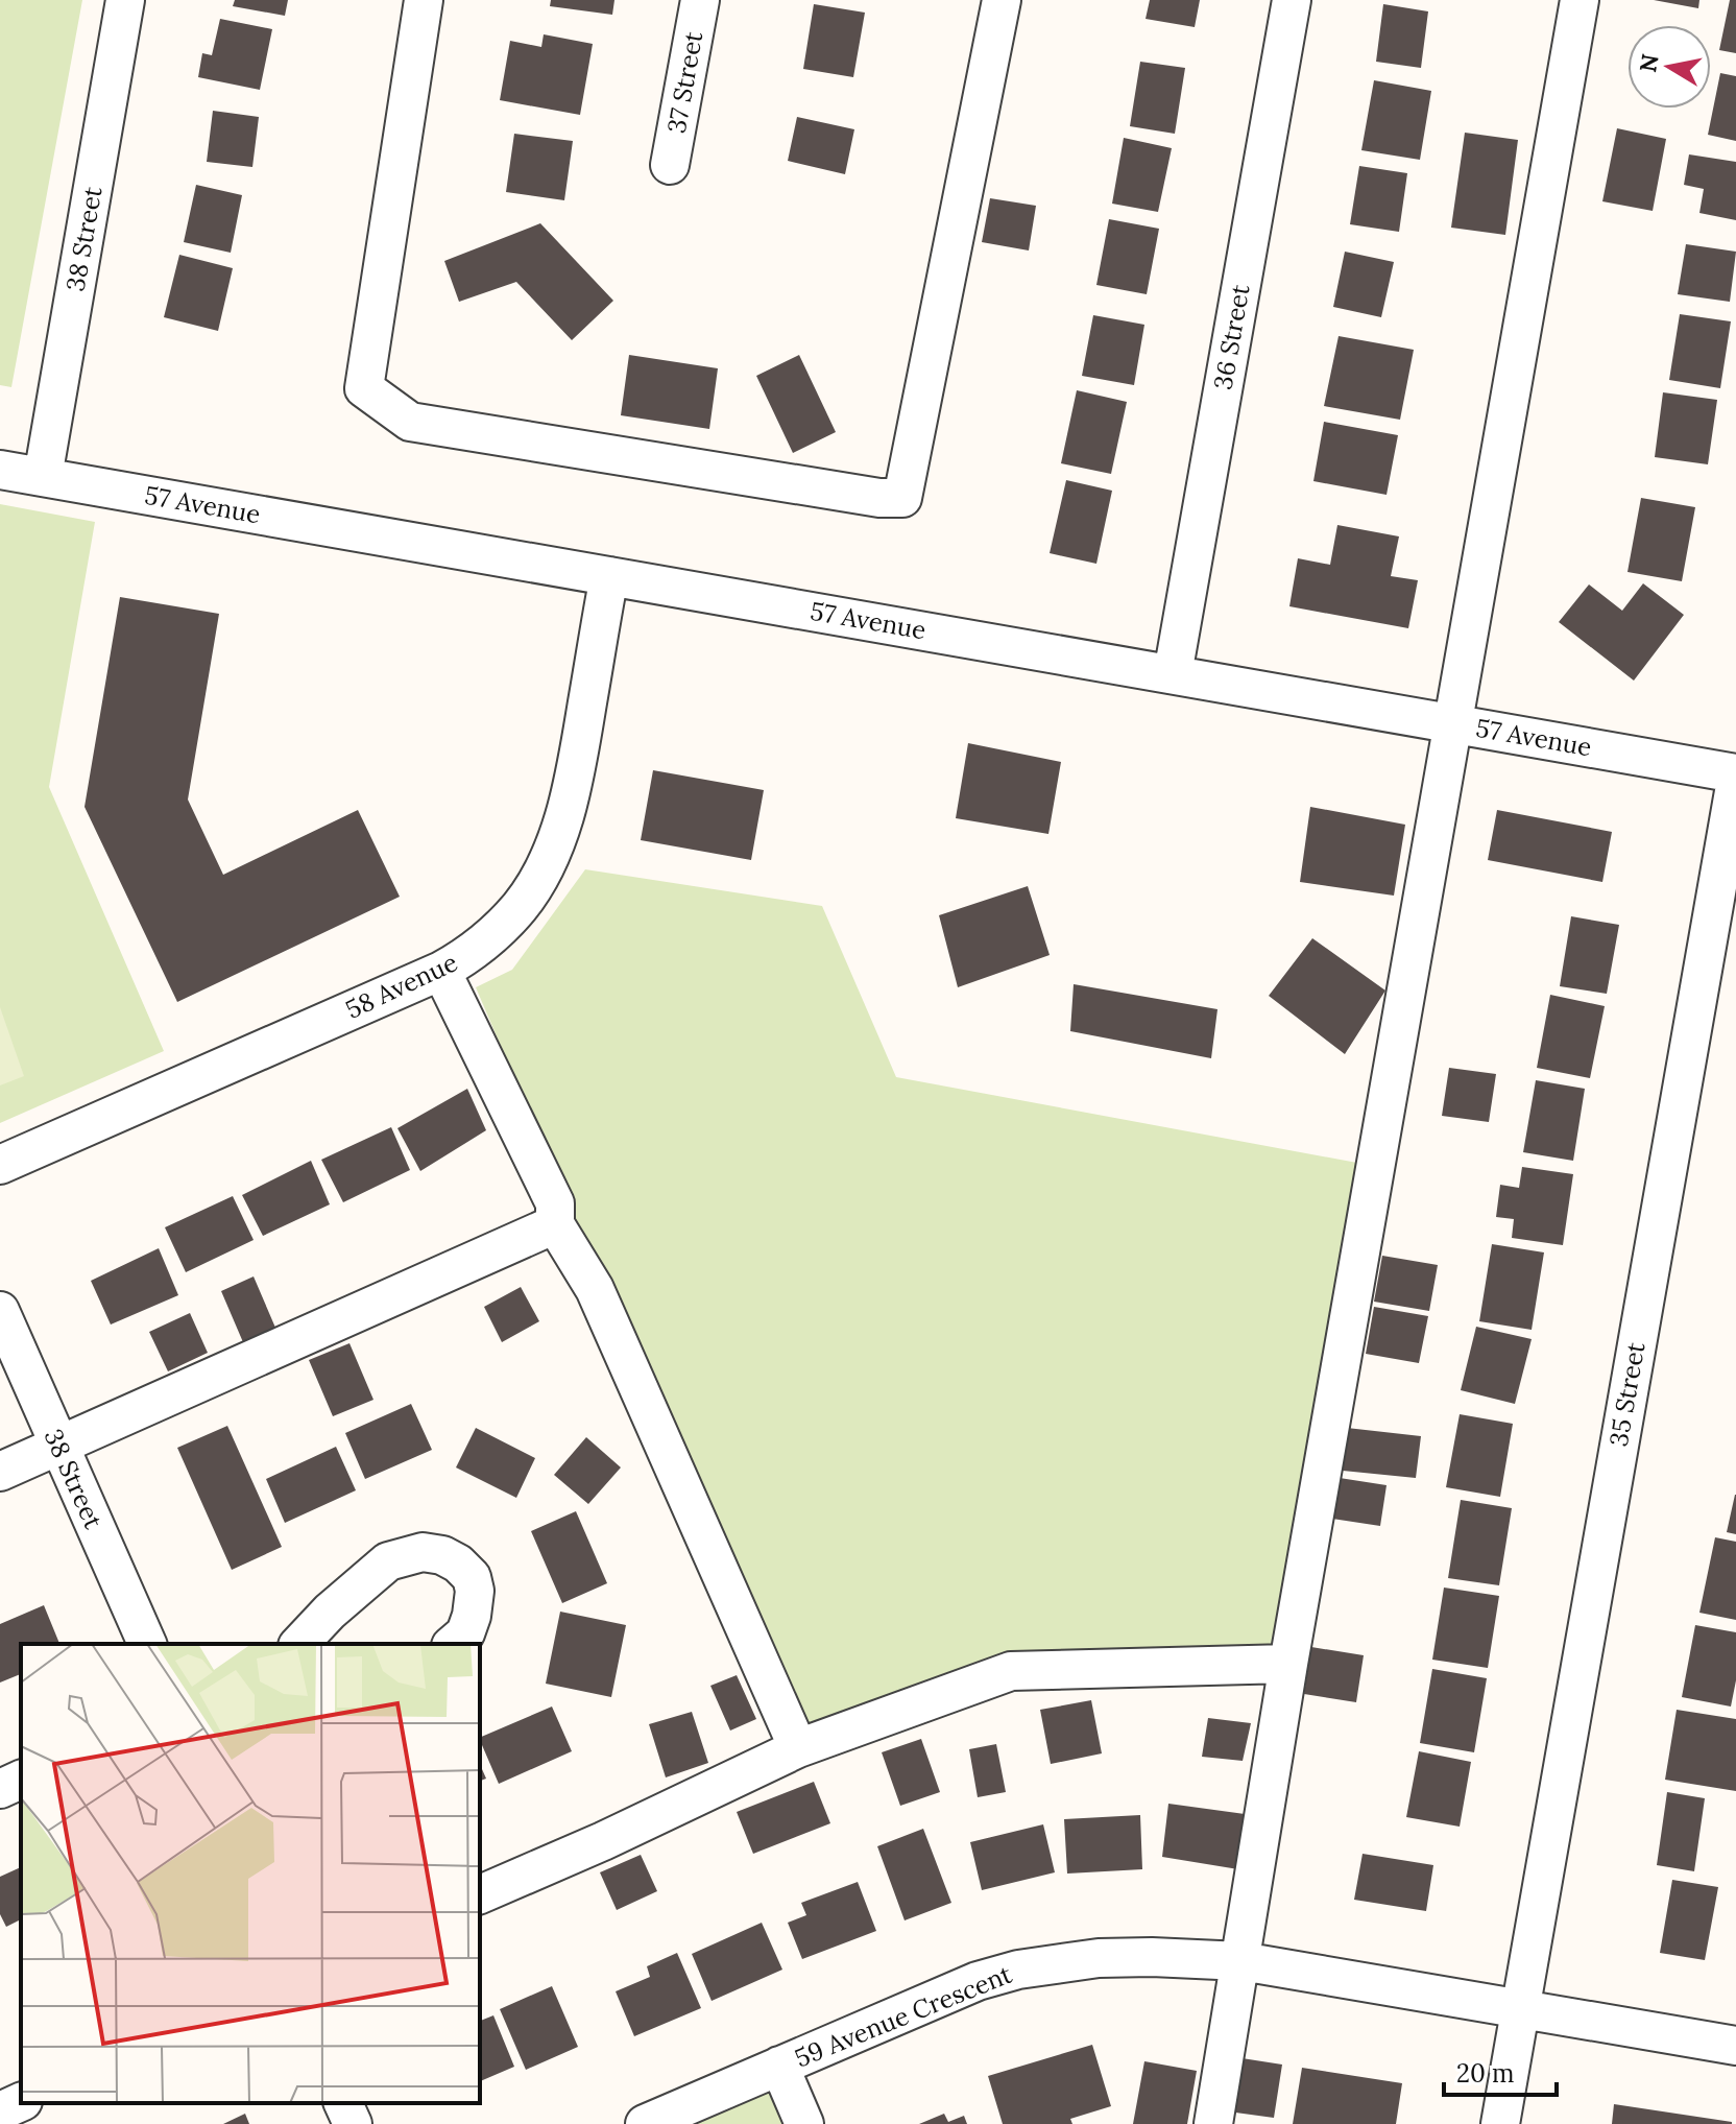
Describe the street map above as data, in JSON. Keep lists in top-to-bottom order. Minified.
{"streets":{"street":["37 Street","38 Street","36 Street","57 Avenue","58 Avenue","35 Street","59 Avenue Crescent"]},"crossings":[["38 Street","57 Avenue"],["36 Street","57 Avenue"],["57 Avenue","58 Avenue"],["35 Street","59 Avenue Crescent"]],"scale_bar":"20 m","north":"left"}
